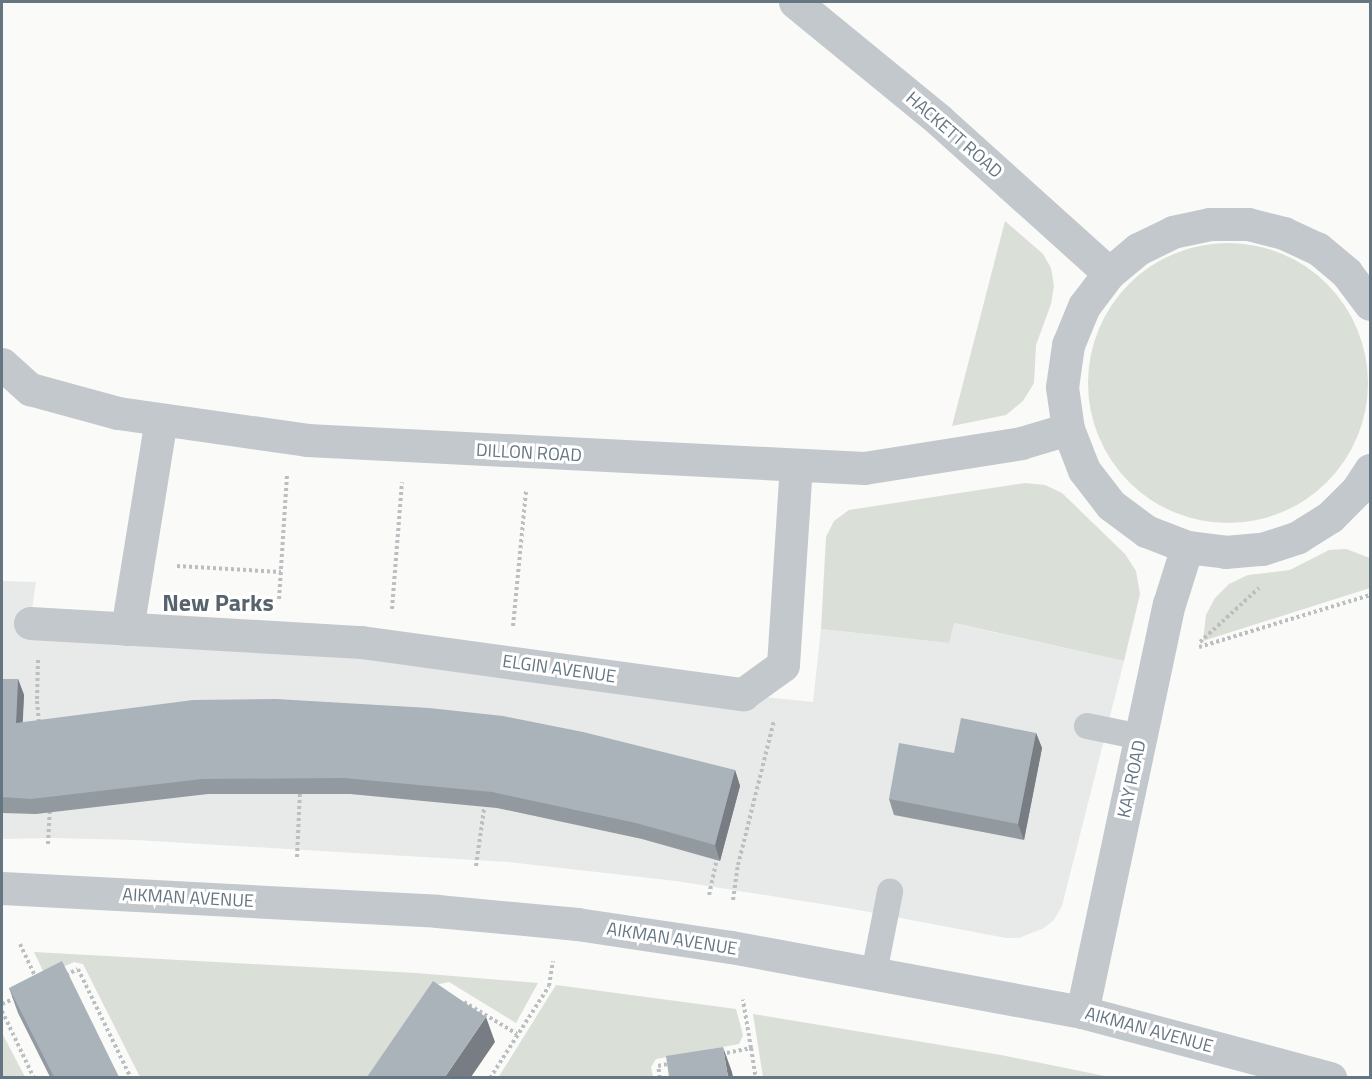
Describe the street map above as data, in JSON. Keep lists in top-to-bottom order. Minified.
{"streets":{"street":["HACKETT ROAD","DILLON ROAD","ELGIN AVENUE","KAY ROAD","AIKMAN AVENUE"]},"crossings":[["DILLON ROAD","ELGIN AVENUE"],["KAY ROAD","AIKMAN AVENUE"]],"districts":["New Parks"]}
